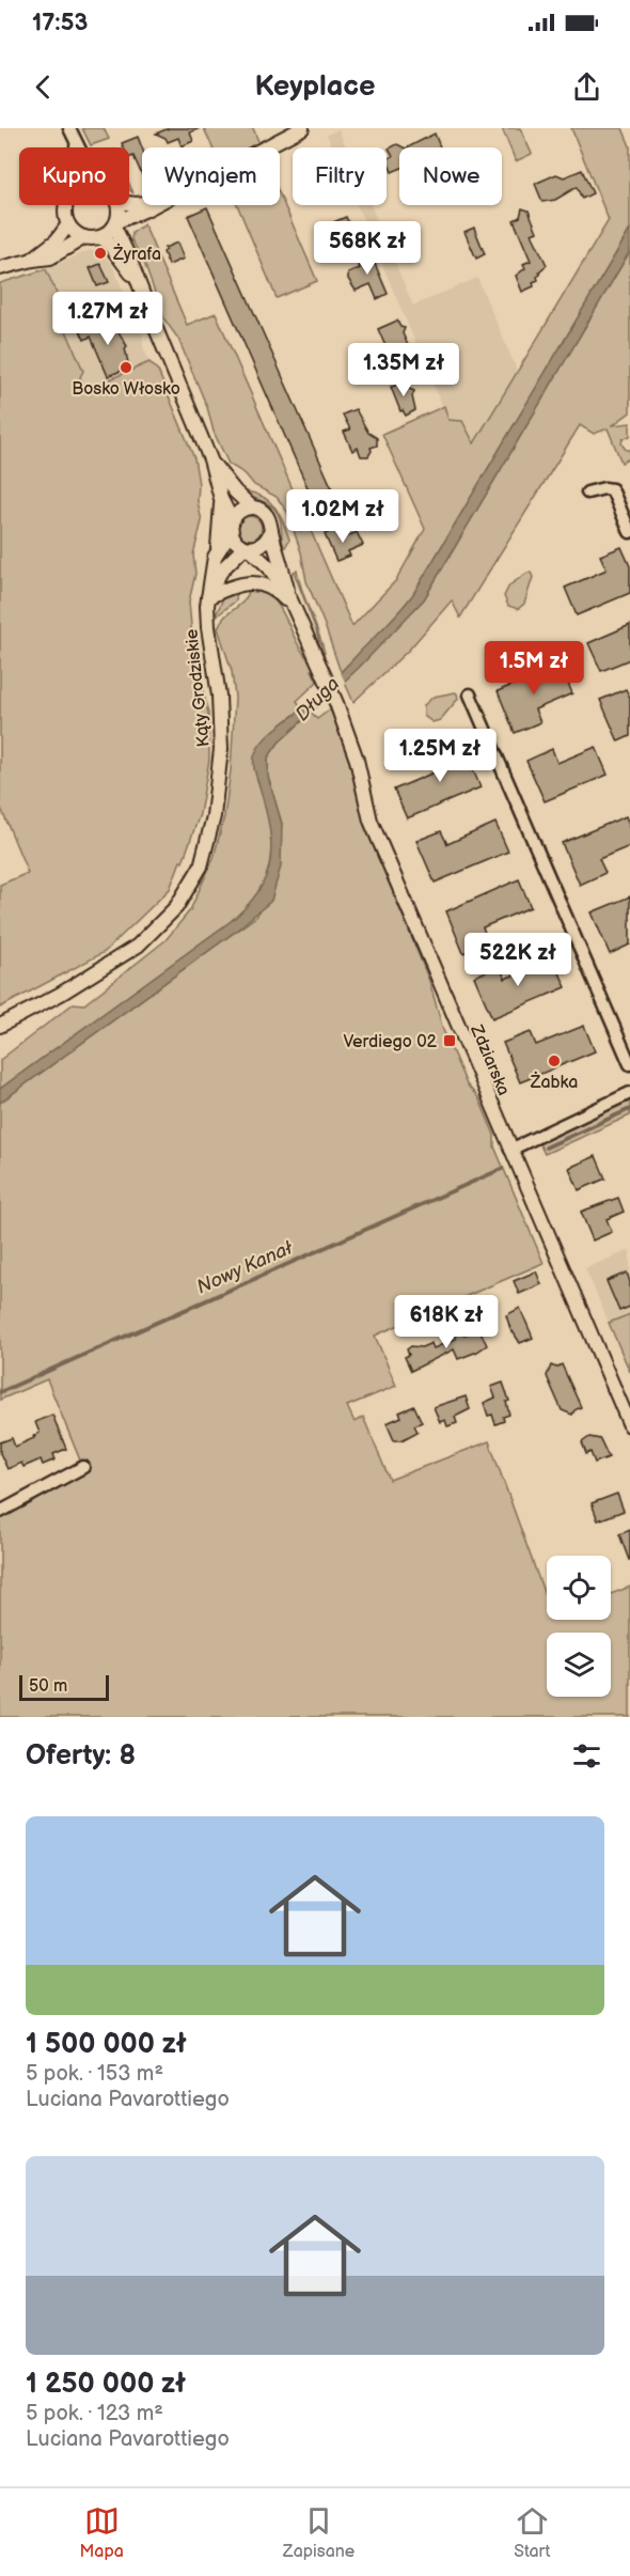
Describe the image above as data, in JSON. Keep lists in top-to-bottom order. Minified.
{"streets":{"street":["Kąty Grodziskie","Zdziarska"]},"crossings":[["Kąty Grodziskie","Zdziarska"]],"water":["Długa","Nowy Kanał"],"places":{"other":["Żyrafa","Bosko Włosko","Żabka"],"transit":["Verdiego 02"]},"scale_bar":"50 m","page":{"status":"17:53","header":"Keyplace","chip":["Kupno","Wynajem","Filtry","Nowe"],"price":["568K zł","1.27M zł","1.35M zł","1.02M zł","1.5M zł","1.25M zł","522K zł","618K zł"],"scale":"50 m","heading":"Oferty: 8","list":[{"name":"1 500 000 zł","note":"5 pok. · 153 m² · Luciana Pavarottiego"},{"name":"1 250 000 zł","note":"5 pok. · 123 m² · Luciana Pavarottiego"}],"tabs":["Mapa","Zapisane","Start"]}}
